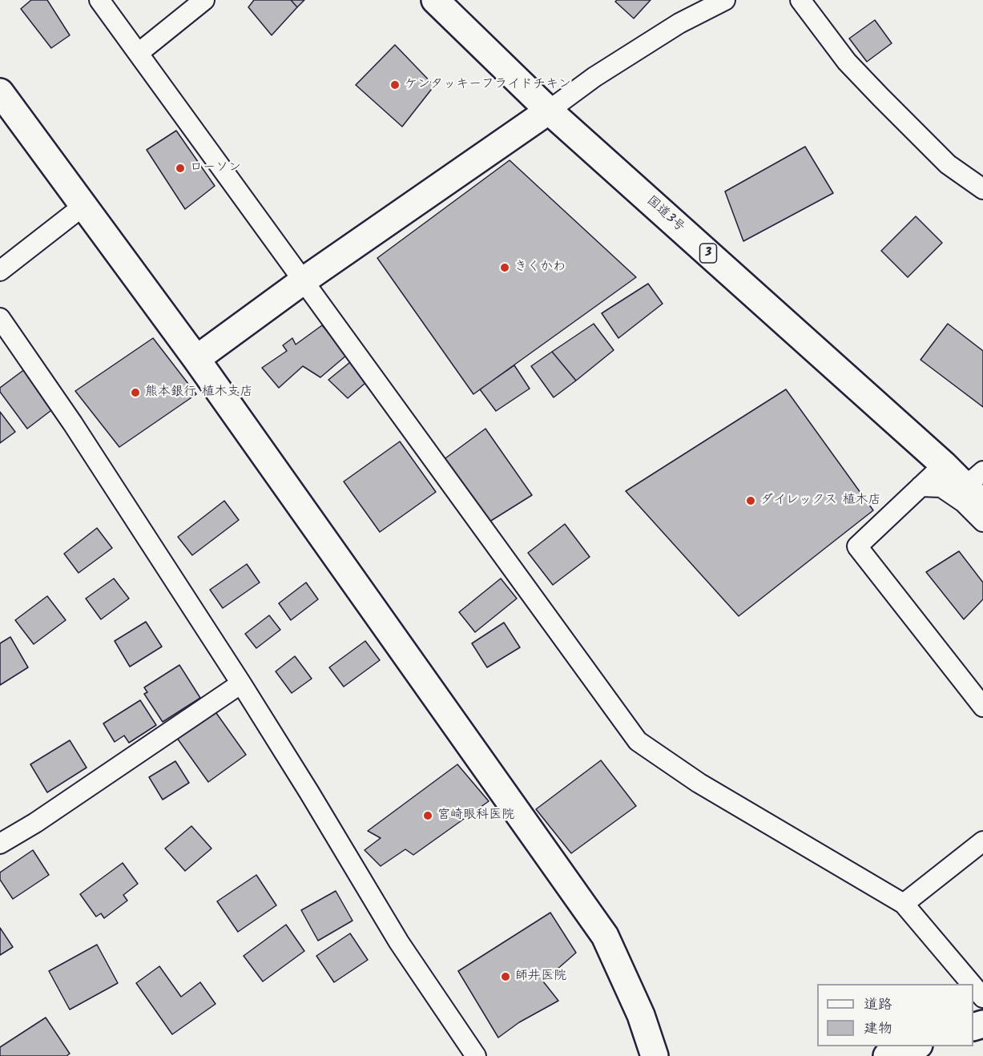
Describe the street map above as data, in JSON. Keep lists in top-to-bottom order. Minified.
{"streets":{"main road":["国道3号","3"]},"places":["ケンタッキーフライドチキン","ローソン","きくかわ","熊本銀行 植木支店","ダイレックス 植木店","宮崎眼科医院","師井医院"],"legend":["道路","建物"]}
